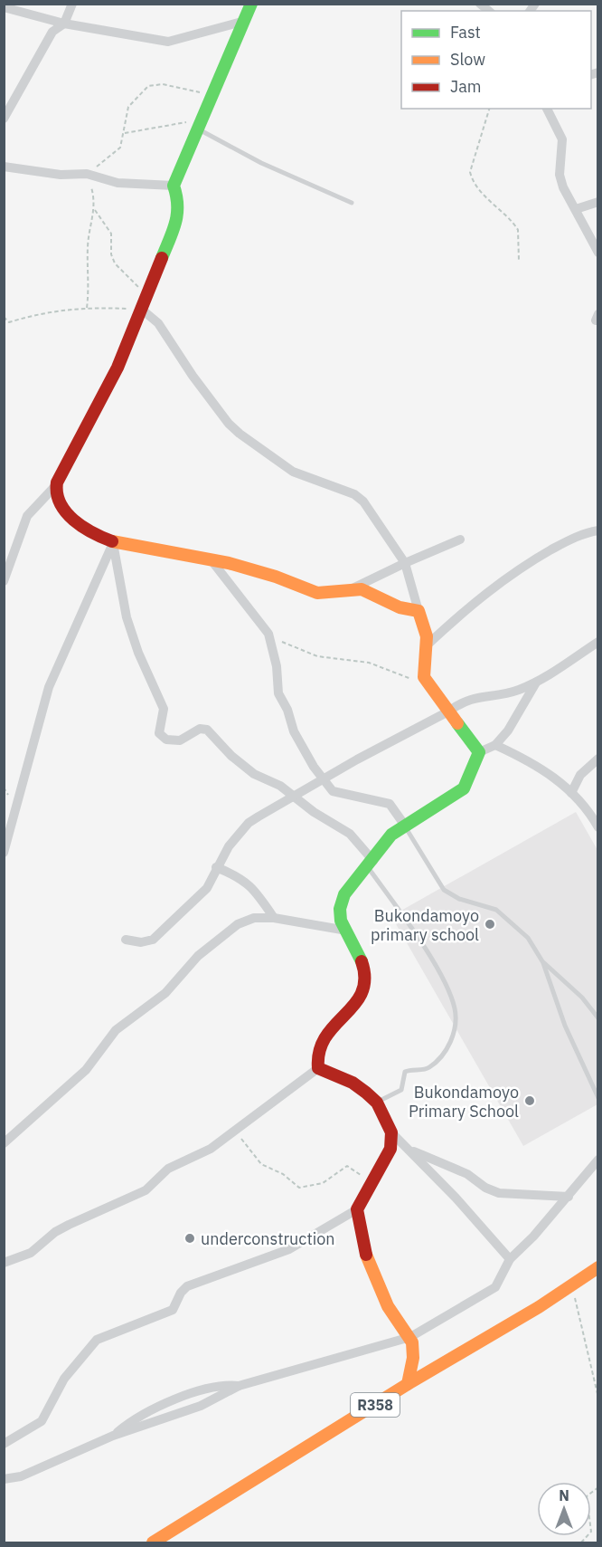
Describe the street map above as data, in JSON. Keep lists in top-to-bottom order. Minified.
{"streets":{"street":["R358"]},"places":["Bukondamoyo primary school","Bukondamoyo Primary School","underconstruction"],"legend":["Fast","Slow","Jam"],"north":"top"}
